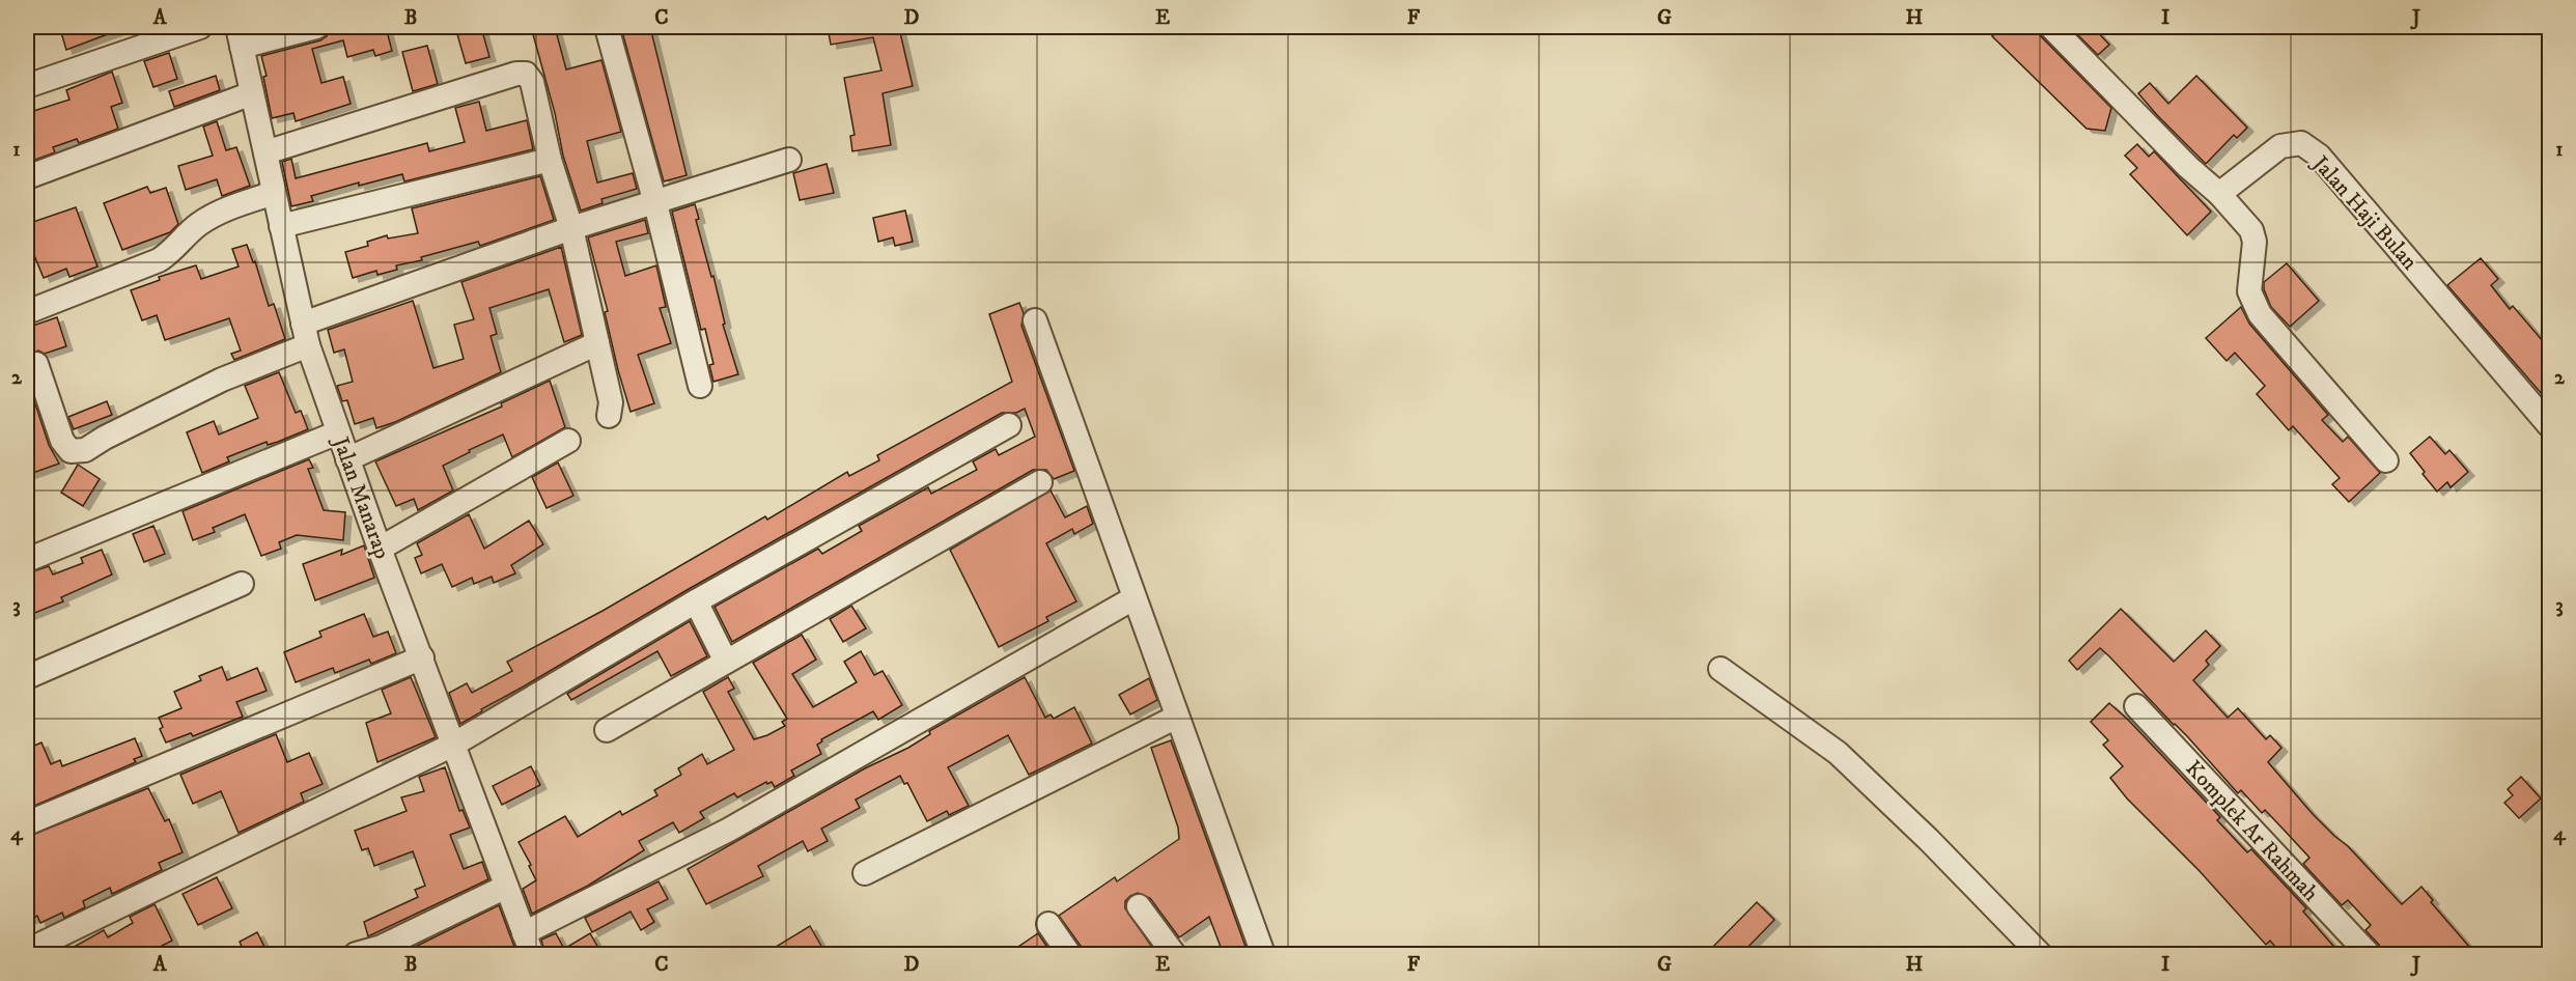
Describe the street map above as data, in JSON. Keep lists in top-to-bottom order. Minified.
{"streets":{"street":["Jalan Haji Bulan","Jalan Manarap","Komplek Ar Rahmah"]},"grid":{"columns":["A","B","C","D","E","F","G","H","I","J"],"rows":["1","2","3","4"]}}
